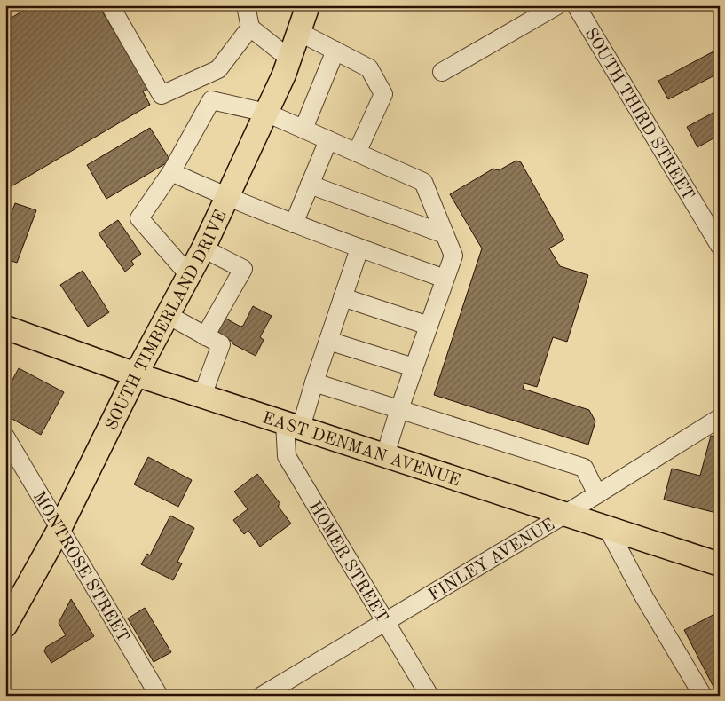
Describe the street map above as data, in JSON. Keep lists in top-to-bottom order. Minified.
{"streets":{"main road":["SOUTH TIMBERLAND DRIVE","EAST DENMAN AVENUE"],"street":["SOUTH THIRD STREET","FINLEY AVENUE","HOMER STREET","MONTROSE STREET"]},"crossings":[["SOUTH TIMBERLAND DRIVE","EAST DENMAN AVENUE"],["SOUTH TIMBERLAND DRIVE","MONTROSE STREET"],["EAST DENMAN AVENUE","FINLEY AVENUE"],["EAST DENMAN AVENUE","HOMER STREET"],["FINLEY AVENUE","HOMER STREET"]]}
